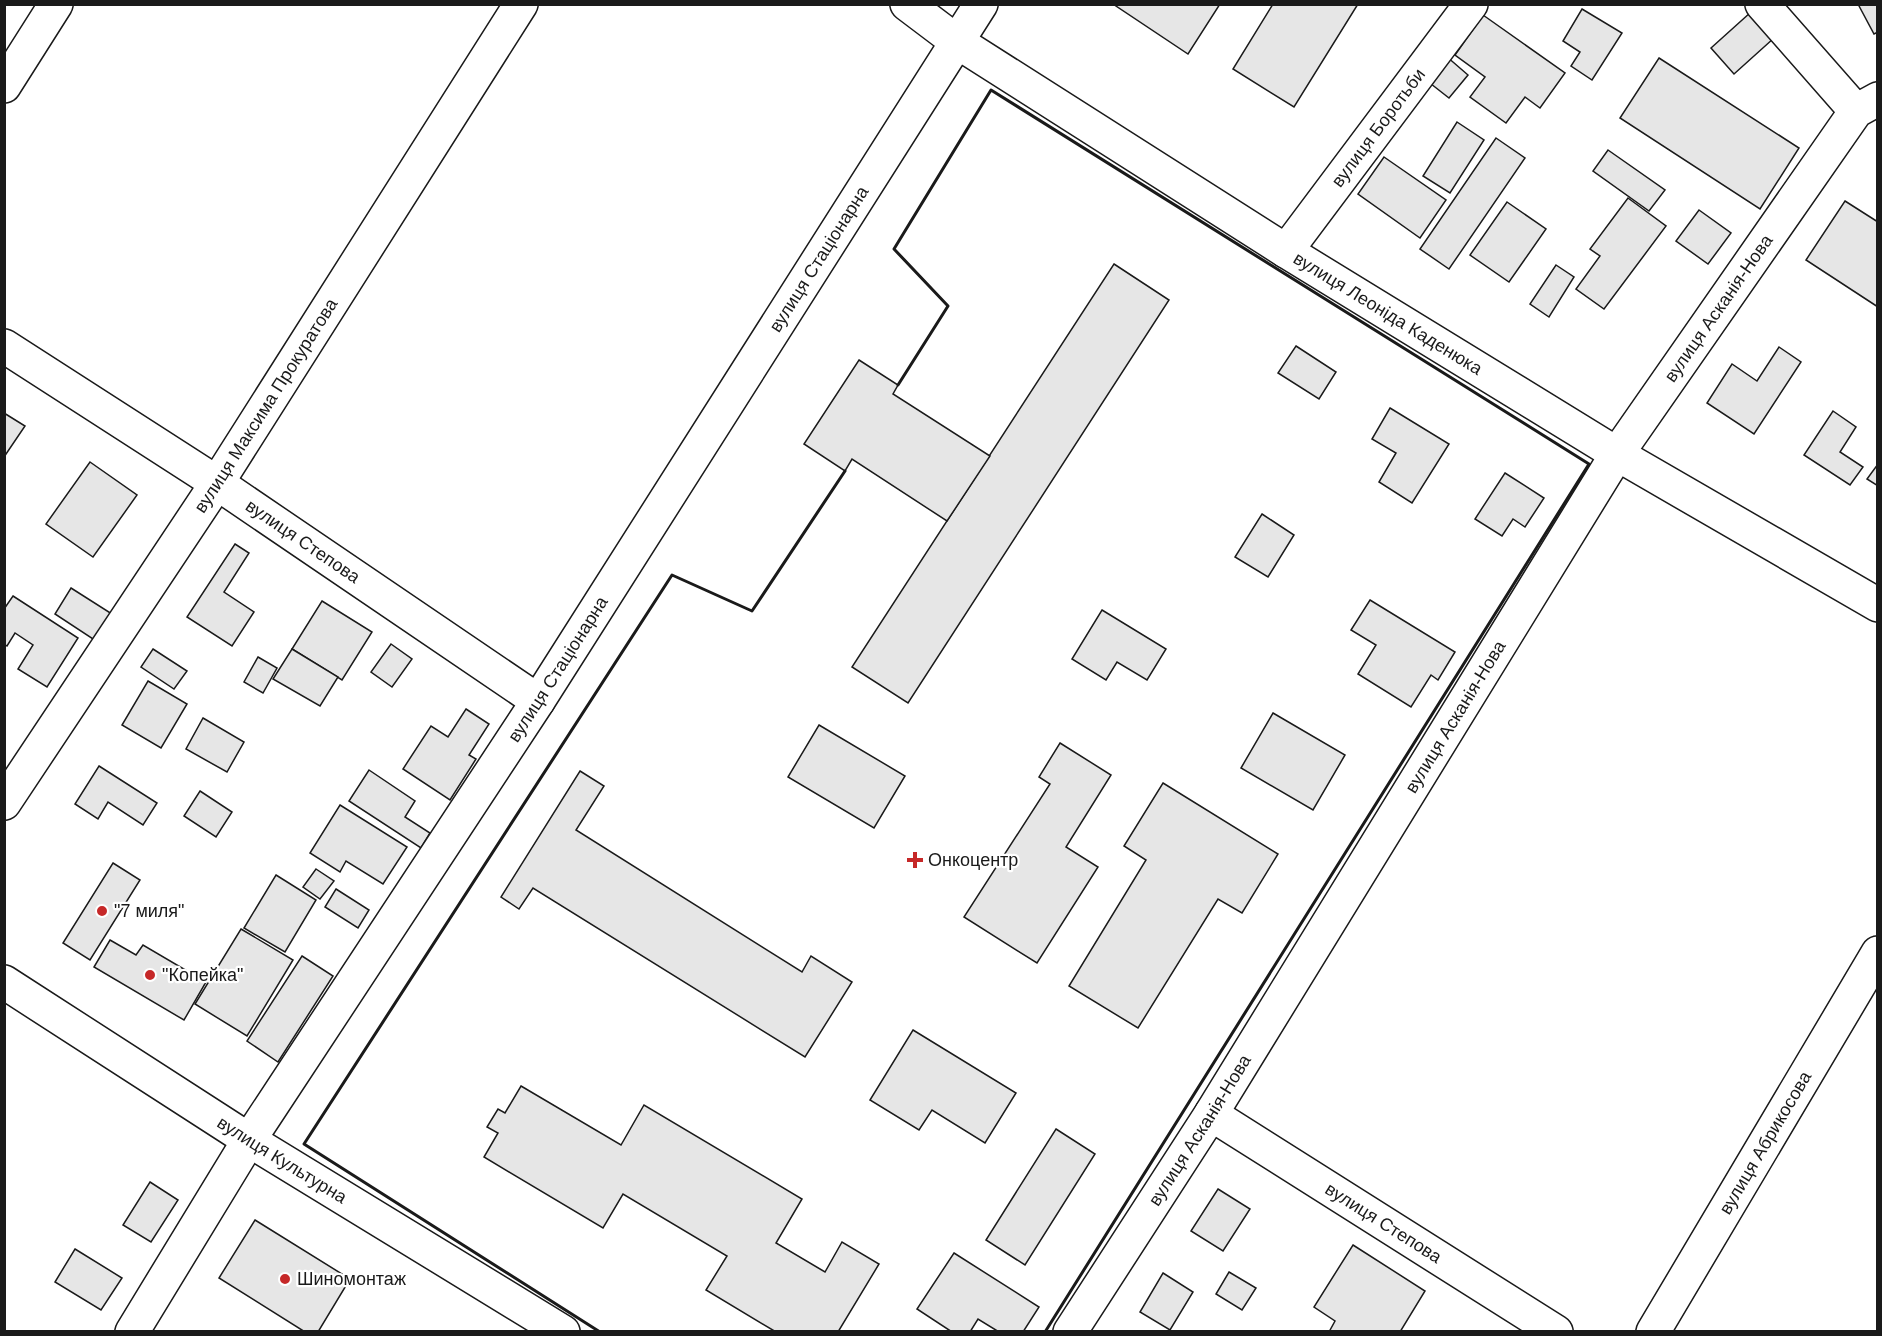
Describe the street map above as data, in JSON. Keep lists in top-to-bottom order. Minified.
{"streets":{"street":["вулиця Боротьби","вулиця Стаціонарна","вулиця Асканія-Нова","вулиця Леоніда Каденюка","вулиця Максима Прокуратова","вулиця Степова","вулиця Абрикосова","вулиця Культурна"]},"crossings":[["вулиця Боротьби","вулиця Леоніда Каденюка"],["вулиця Стаціонарна","вулиця Леоніда Каденюка"],["вулиця Стаціонарна","вулиця Степова"],["вулиця Стаціонарна","вулиця Культурна"],["вулиця Асканія-Нова","вулиця Леоніда Каденюка"],["вулиця Асканія-Нова","вулиця Степова"],["вулиця Максима Прокуратова","вулиця Степова"]],"places":{"health":["Онкоцентр"],"other":["\"7 миля\"","\"Копейка\"","Шиномонтаж"]}}
